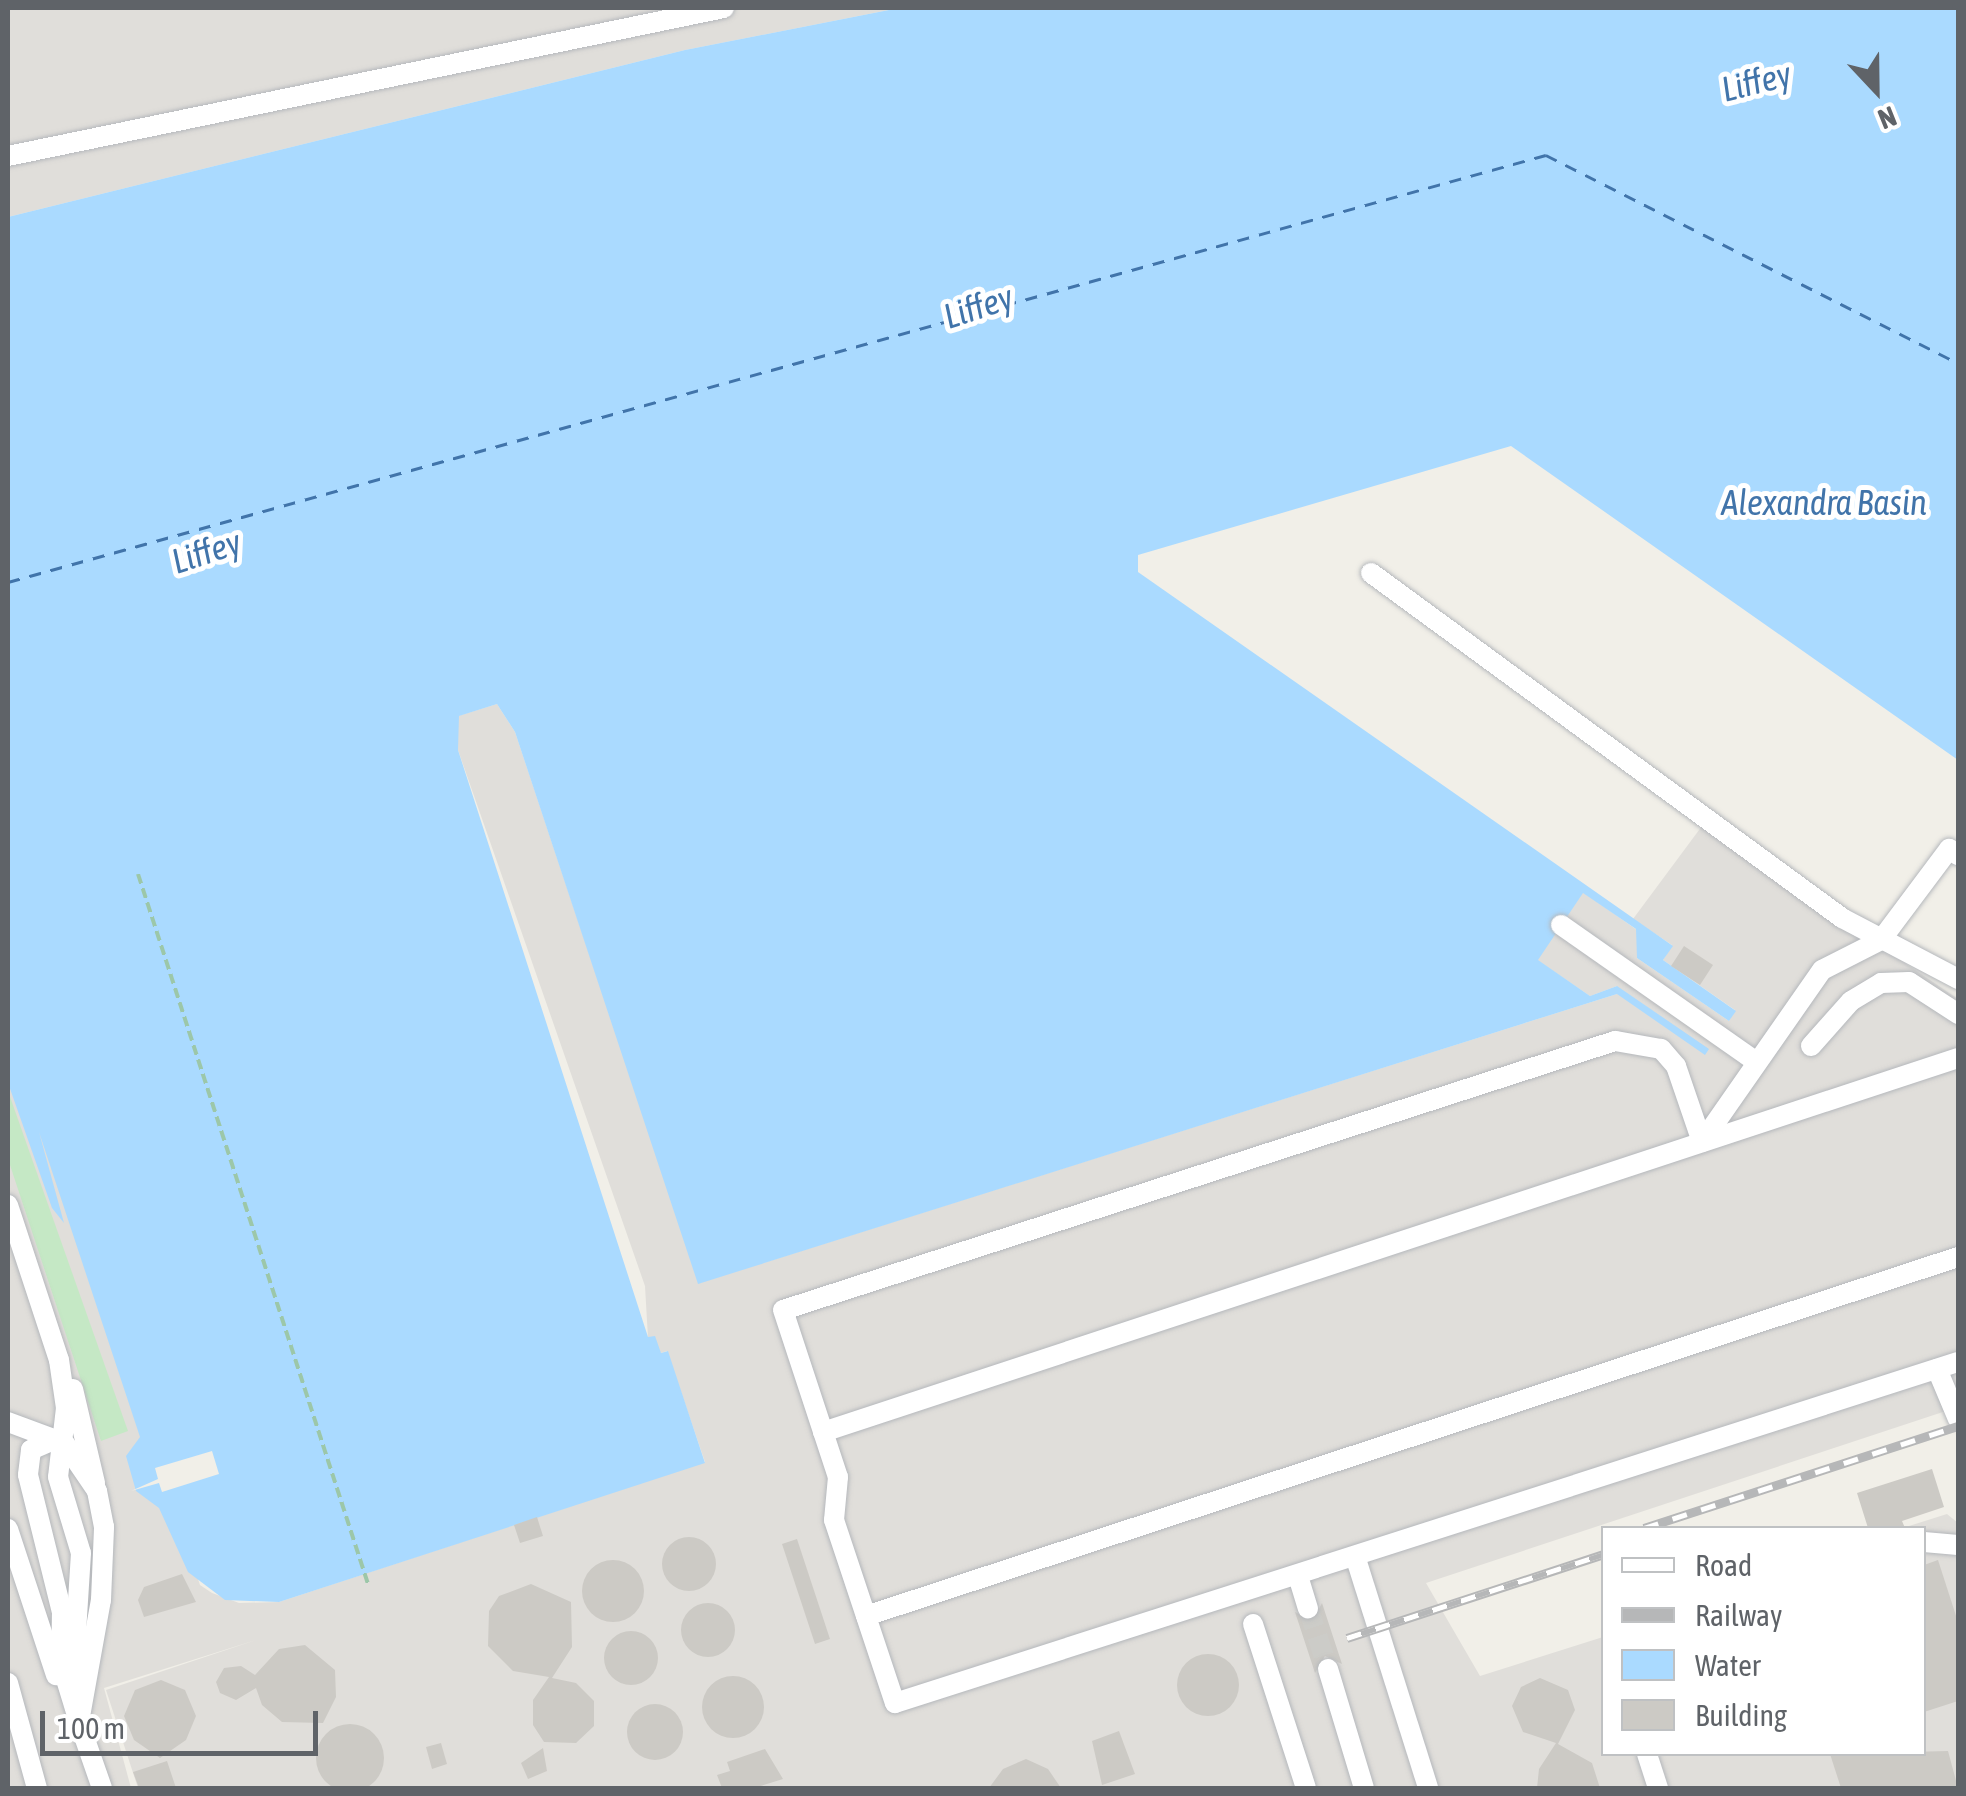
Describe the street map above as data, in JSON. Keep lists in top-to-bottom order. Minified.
{"water":["Liffey","Alexandra Basin"],"legend":["Road","Railway","Water","Building"],"scale_bar":"100 m","north":"bottom"}
